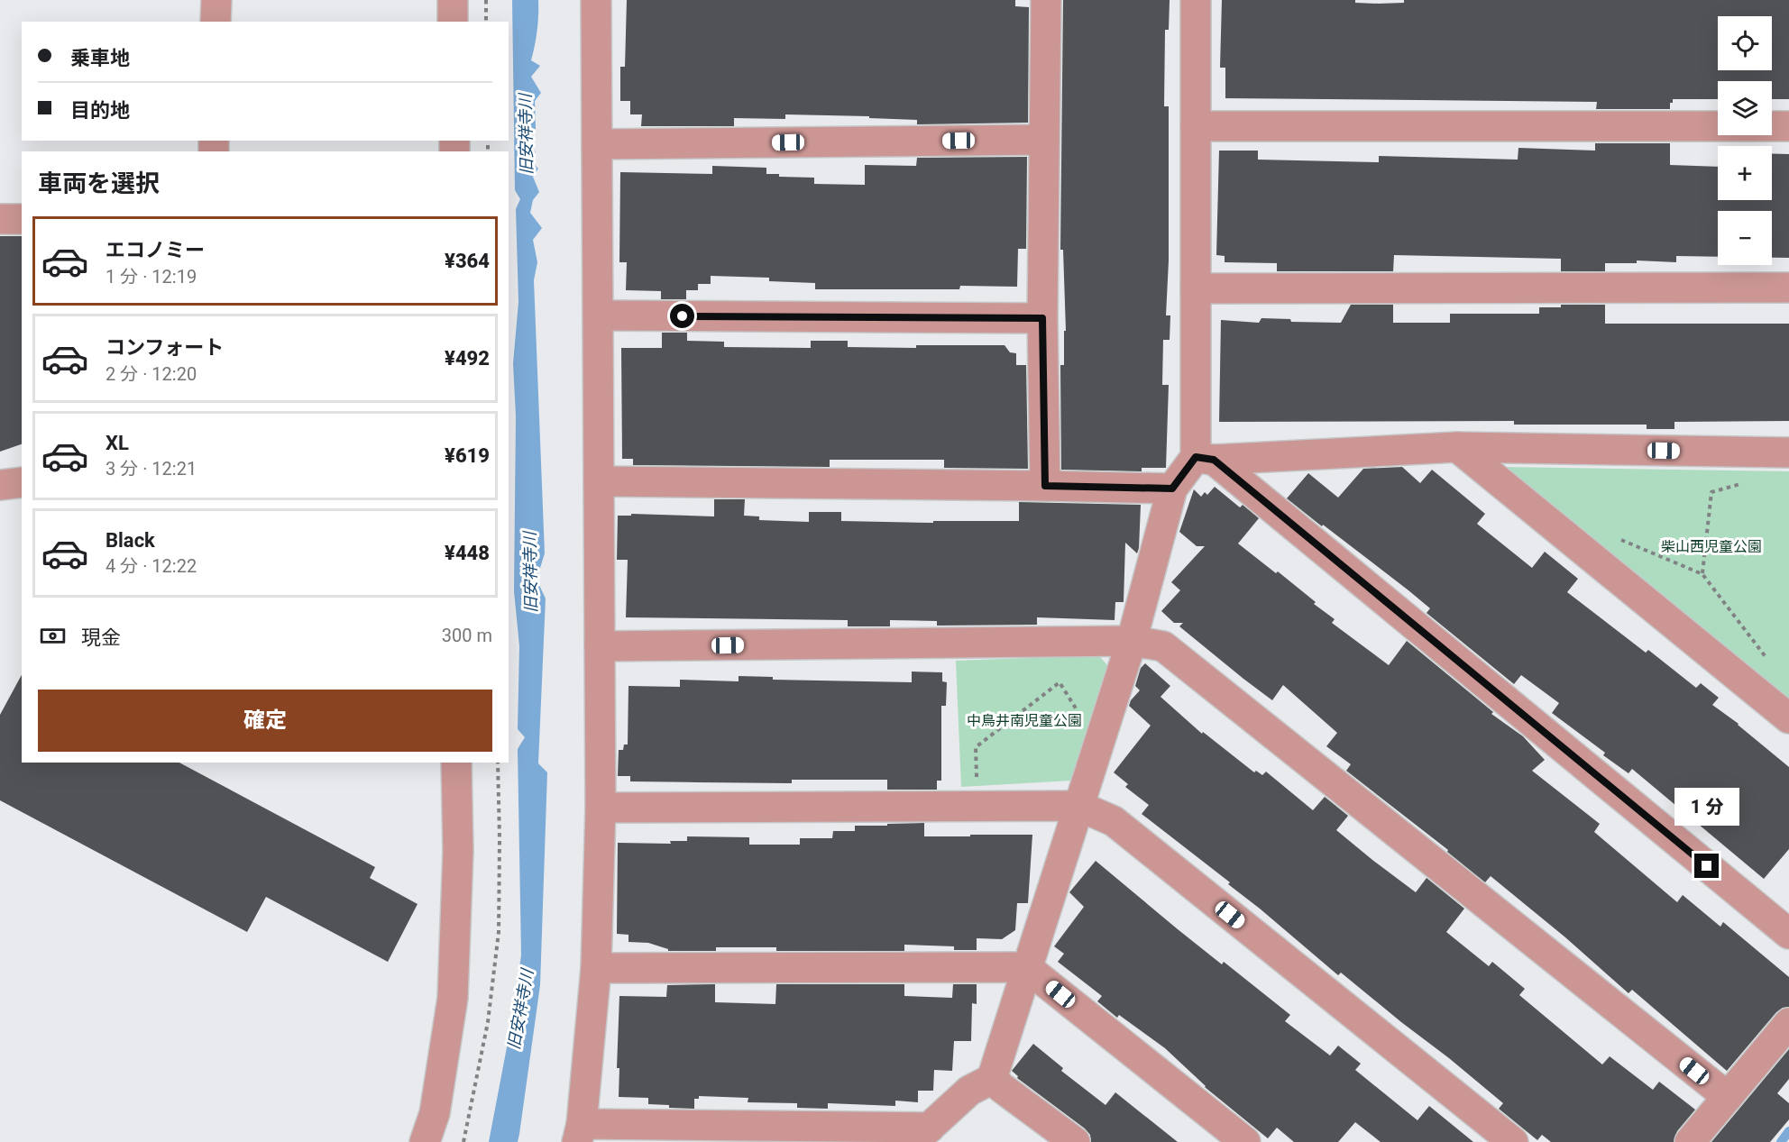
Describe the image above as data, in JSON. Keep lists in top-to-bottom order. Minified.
{"water":["旧安祥寺川"],"parks":["柴山西児童公園","中鳥井南児童公園"],"page":{"map_buttons":["+","−"],"banner":["乗車地","目的地"],"heading":"車両を選択","list":[{"name":"エコノミー","note":"1 分 · 12:19","value":"¥364"},{"name":"コンフォート","note":"2 分 · 12:20","value":"¥492"},{"name":"XL","note":"3 分 · 12:21","value":"¥619"},{"name":"Black","note":"4 分 · 12:22","value":"¥448"}],"pay":["現金","300 m"],"buttons":"確定","bubble":"1 分"}}
